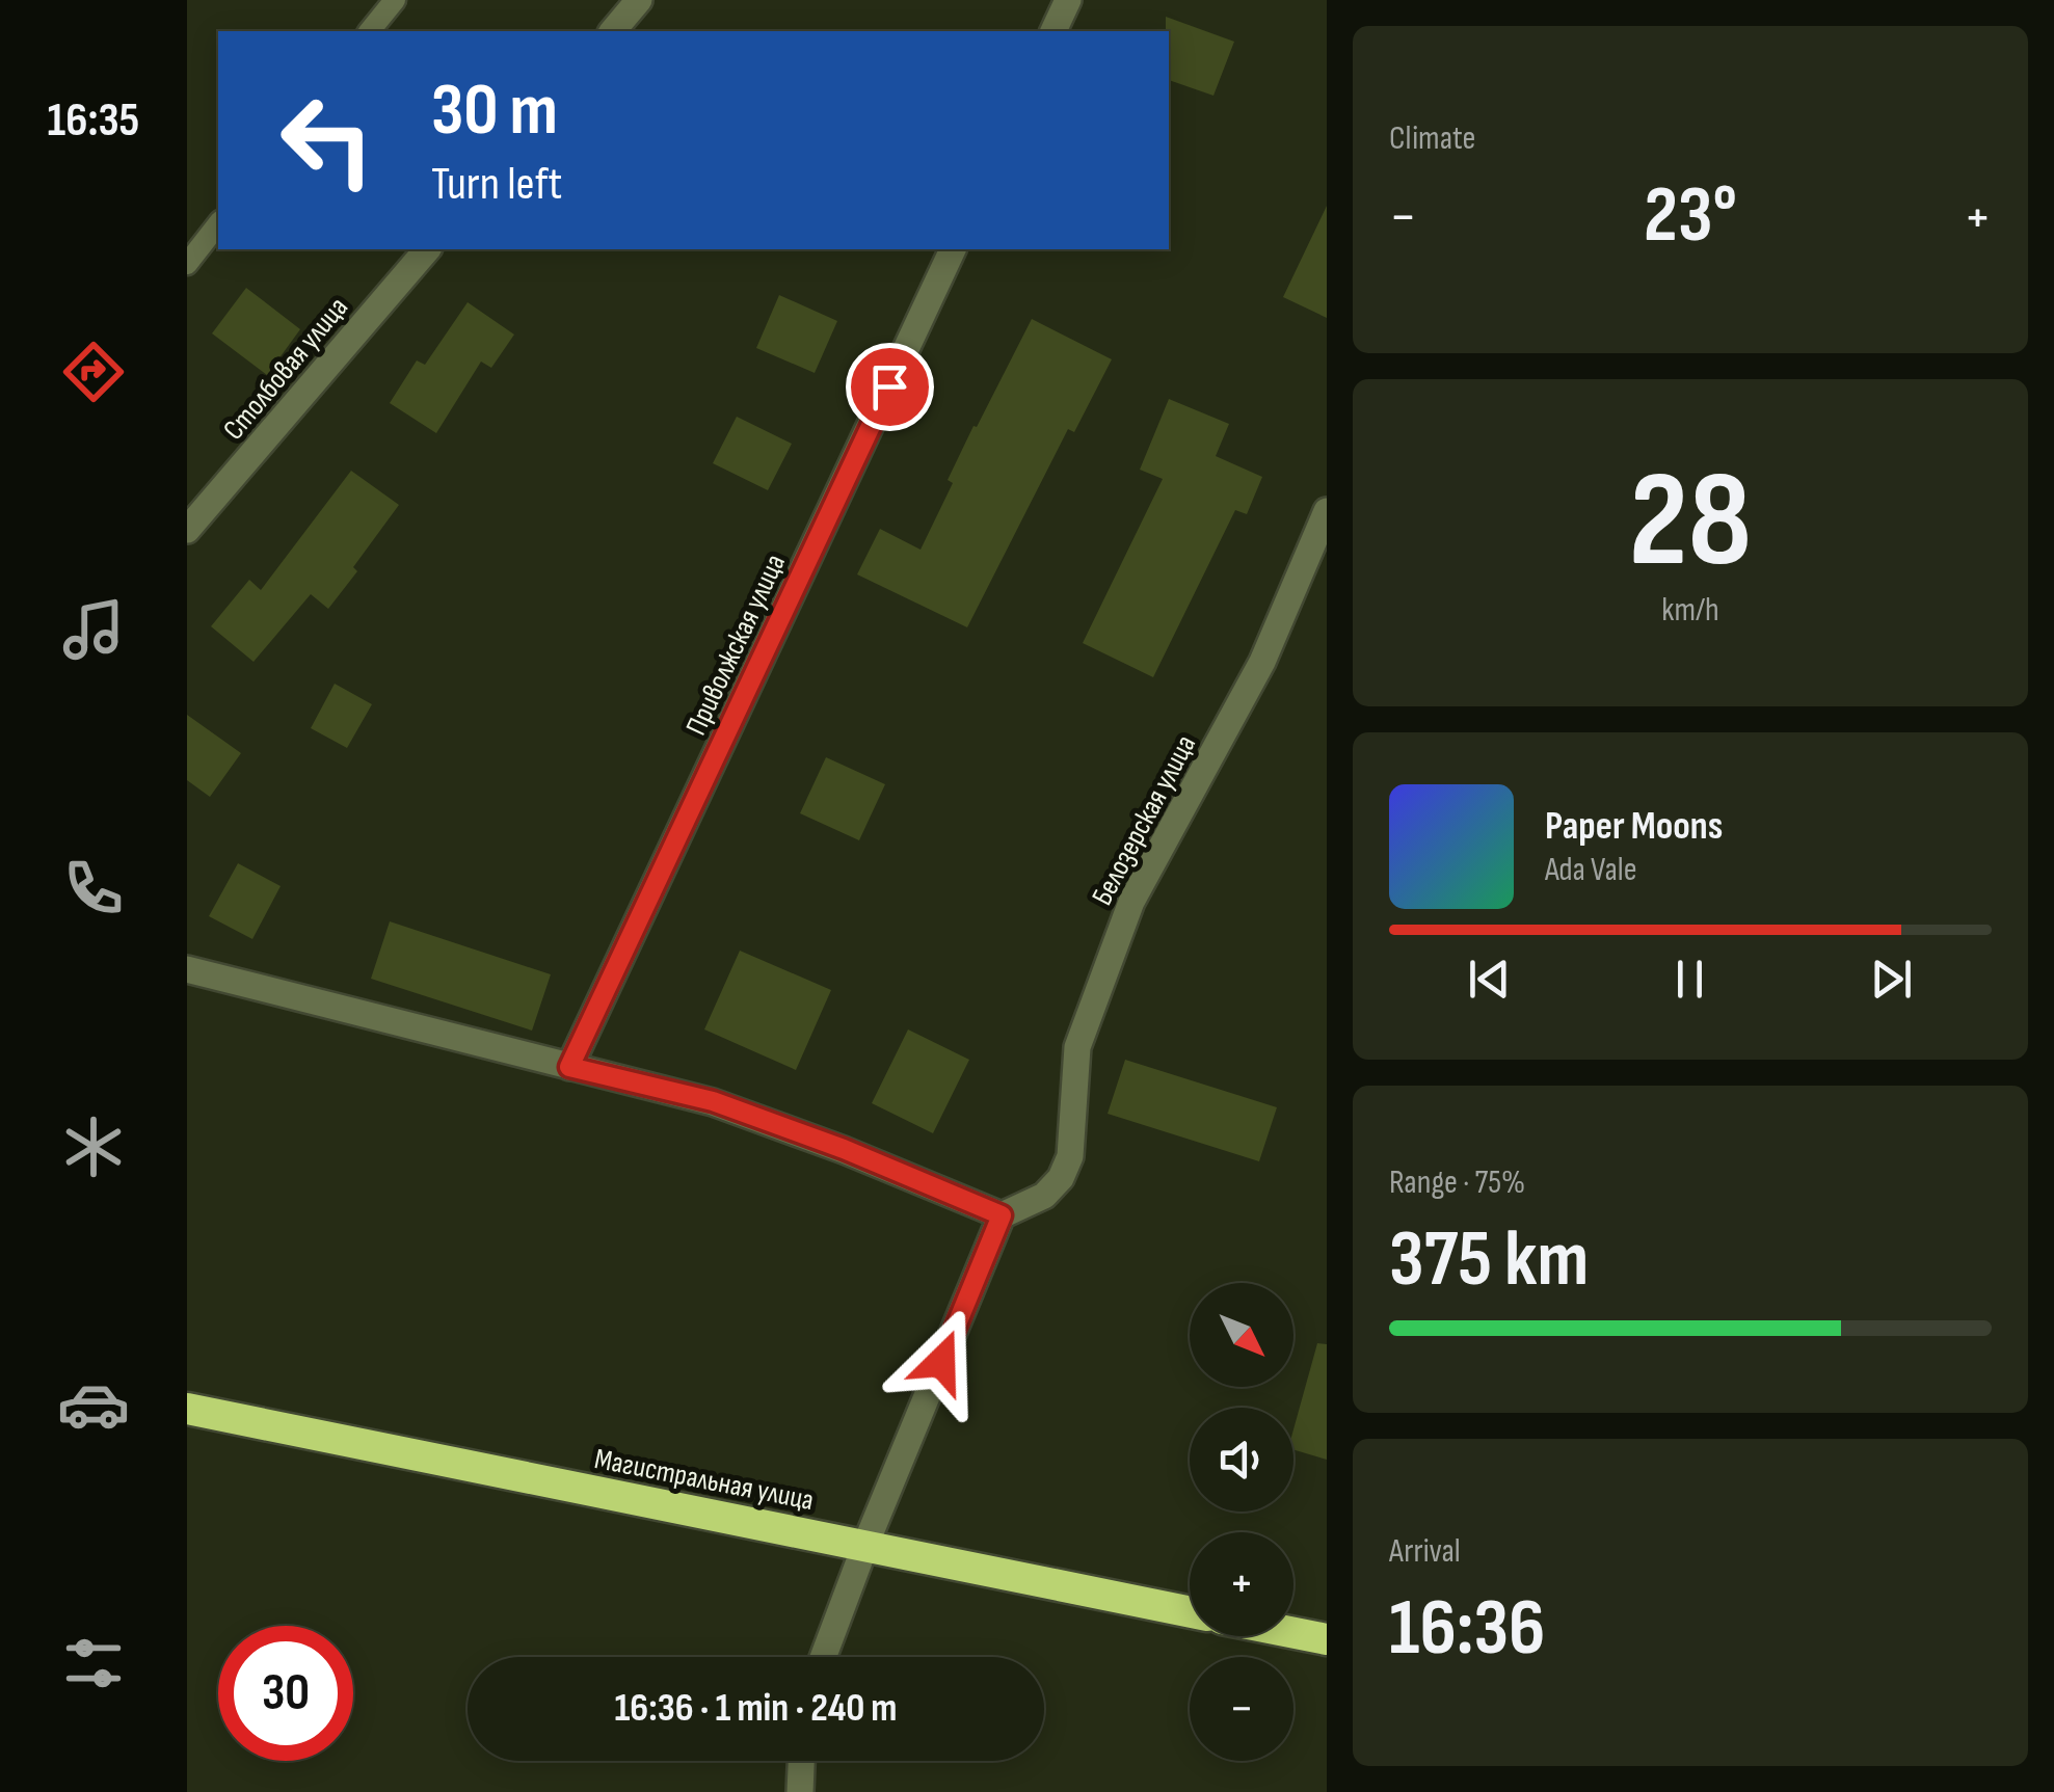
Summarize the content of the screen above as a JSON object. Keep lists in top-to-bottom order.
{
  "streets": {
    "highway": ["Магистральная улица"],
    "street": ["Столбовая улица", "Приволжская улица", "Белозерская улица"]
  },
  "north": "bottom right",
  "page": {
    "tabs": "16:35",
    "tile": [
      "Climate",
      ["28", "km/h"],
      ["Range · 75%", "375 km"],
      ["Arrival", "16:36"]
    ],
    "turn": ["30 m", "Turn left"],
    "heat": ["−", "23°", "+"],
    "song": ["Paper Moons", "Ada Vale"],
    "map_buttons": ["+", "−"],
    "limit": "30",
    "trip": "16:36 · 1 min · 240 m"
  }
}
